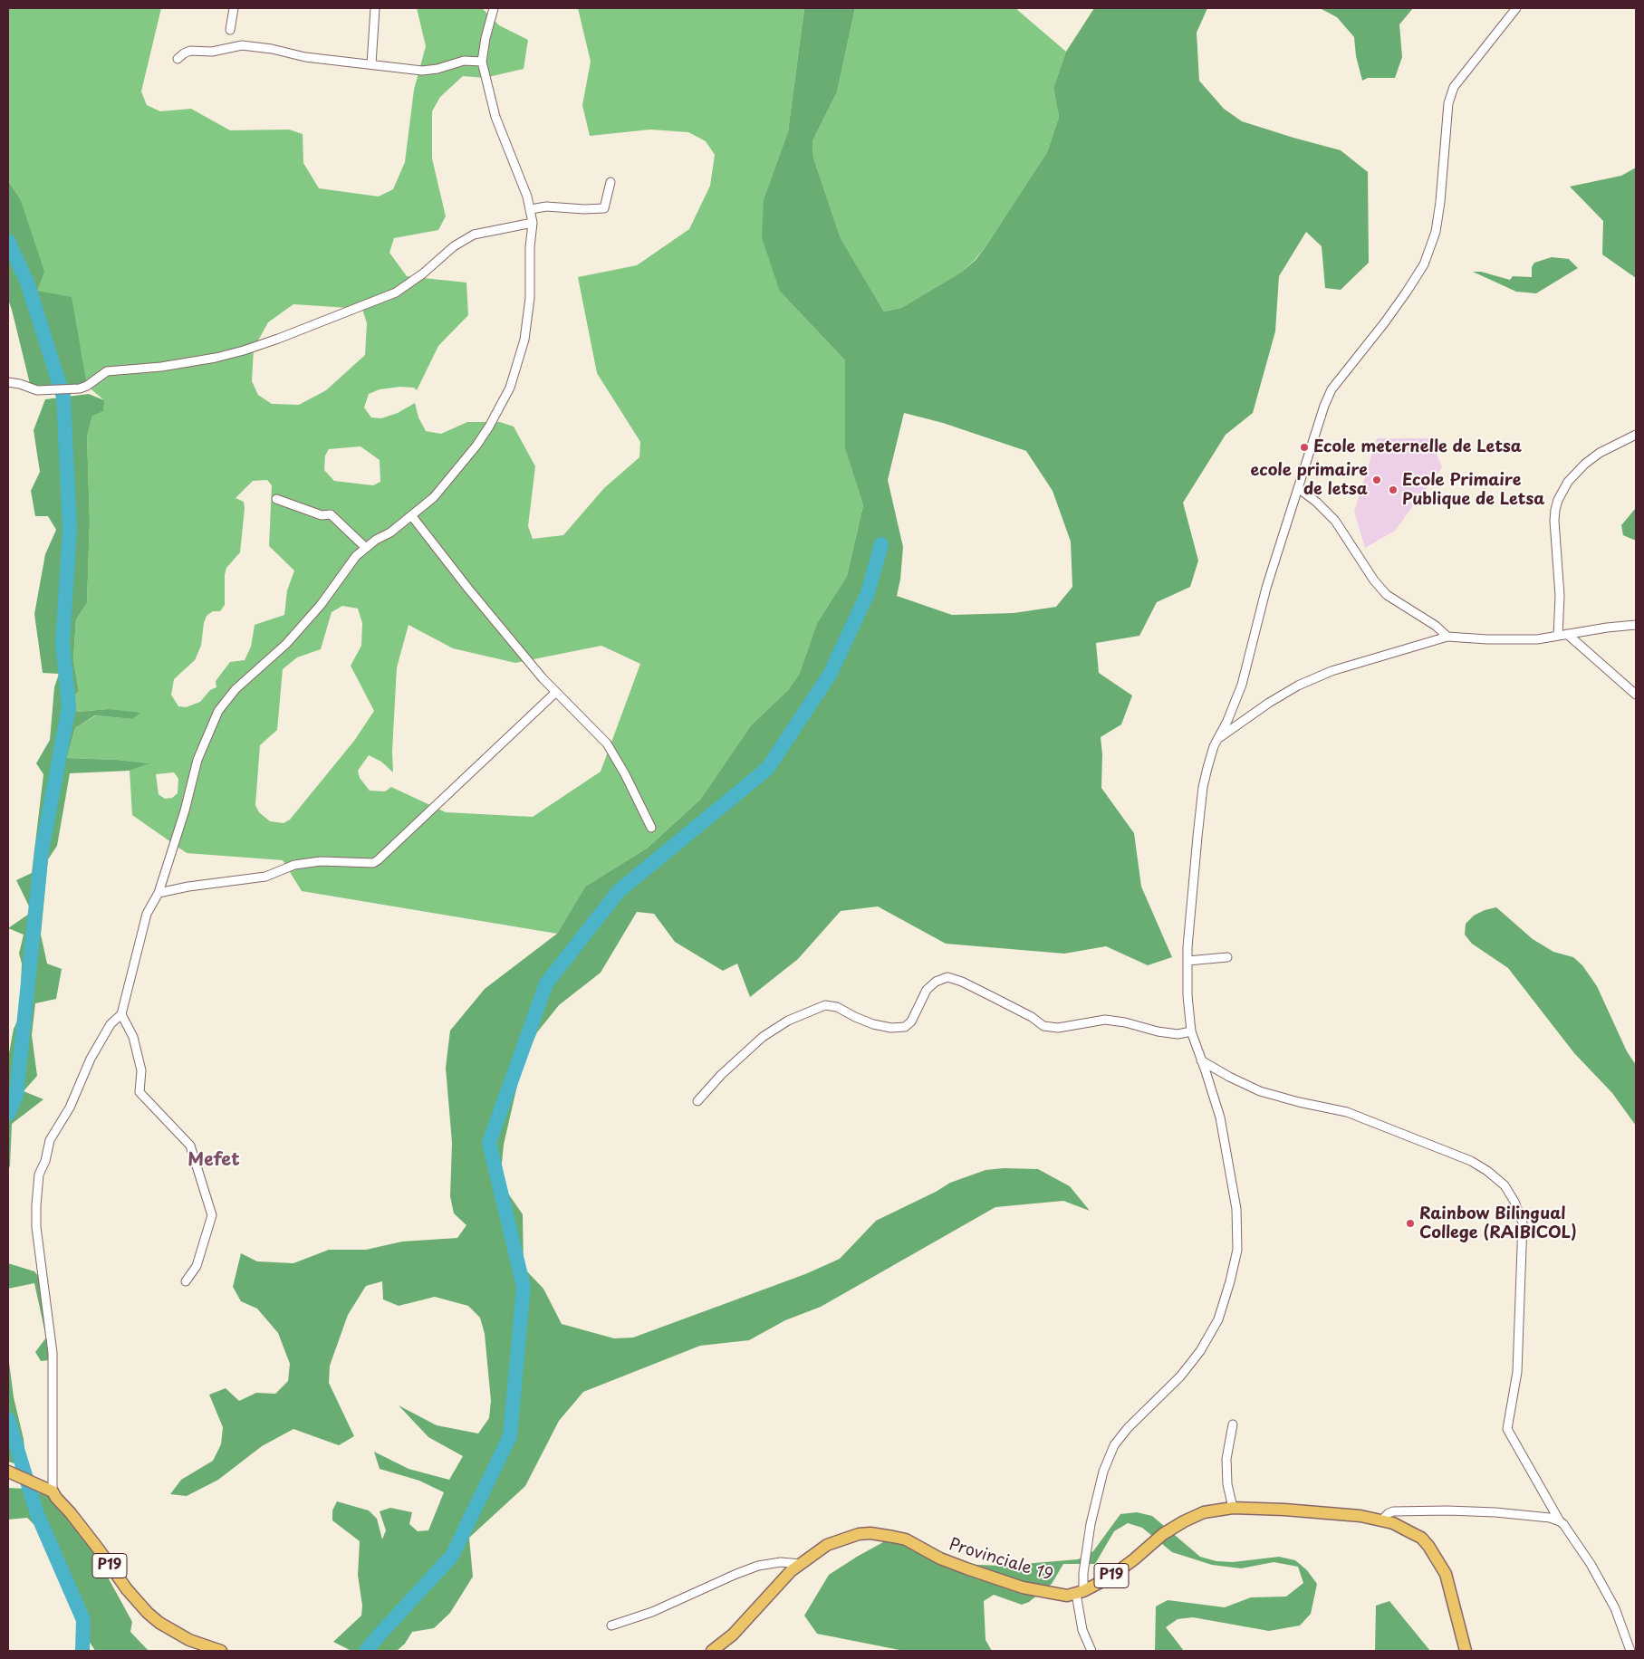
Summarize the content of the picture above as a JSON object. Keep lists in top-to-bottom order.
{
  "streets": {
    "main road": ["Provinciale 19", "P19"]
  },
  "districts": ["Mefet"],
  "places": [
    "Ecole meternelle de Letsa",
    "ecole primaire de letsa",
    "Ecole Primaire Publique de Letsa",
    "Rainbow Bilingual College (RAIBICOL)"
  ]
}
